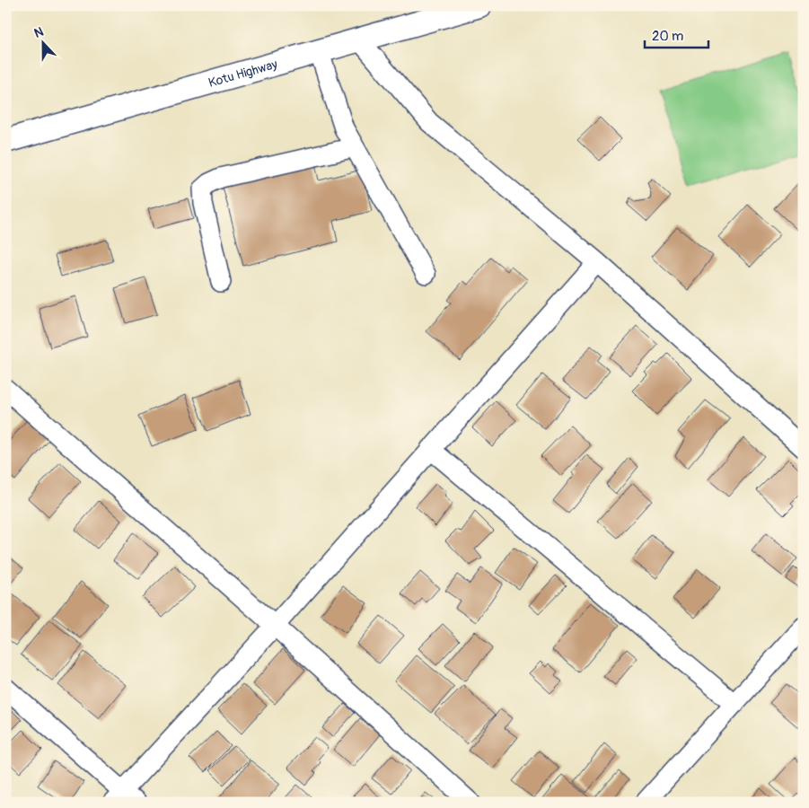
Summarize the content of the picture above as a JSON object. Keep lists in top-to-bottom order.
{
  "streets": {
    "street": ["Kotu Highway"]
  },
  "scale_bar": "20 m",
  "north": "top"
}
